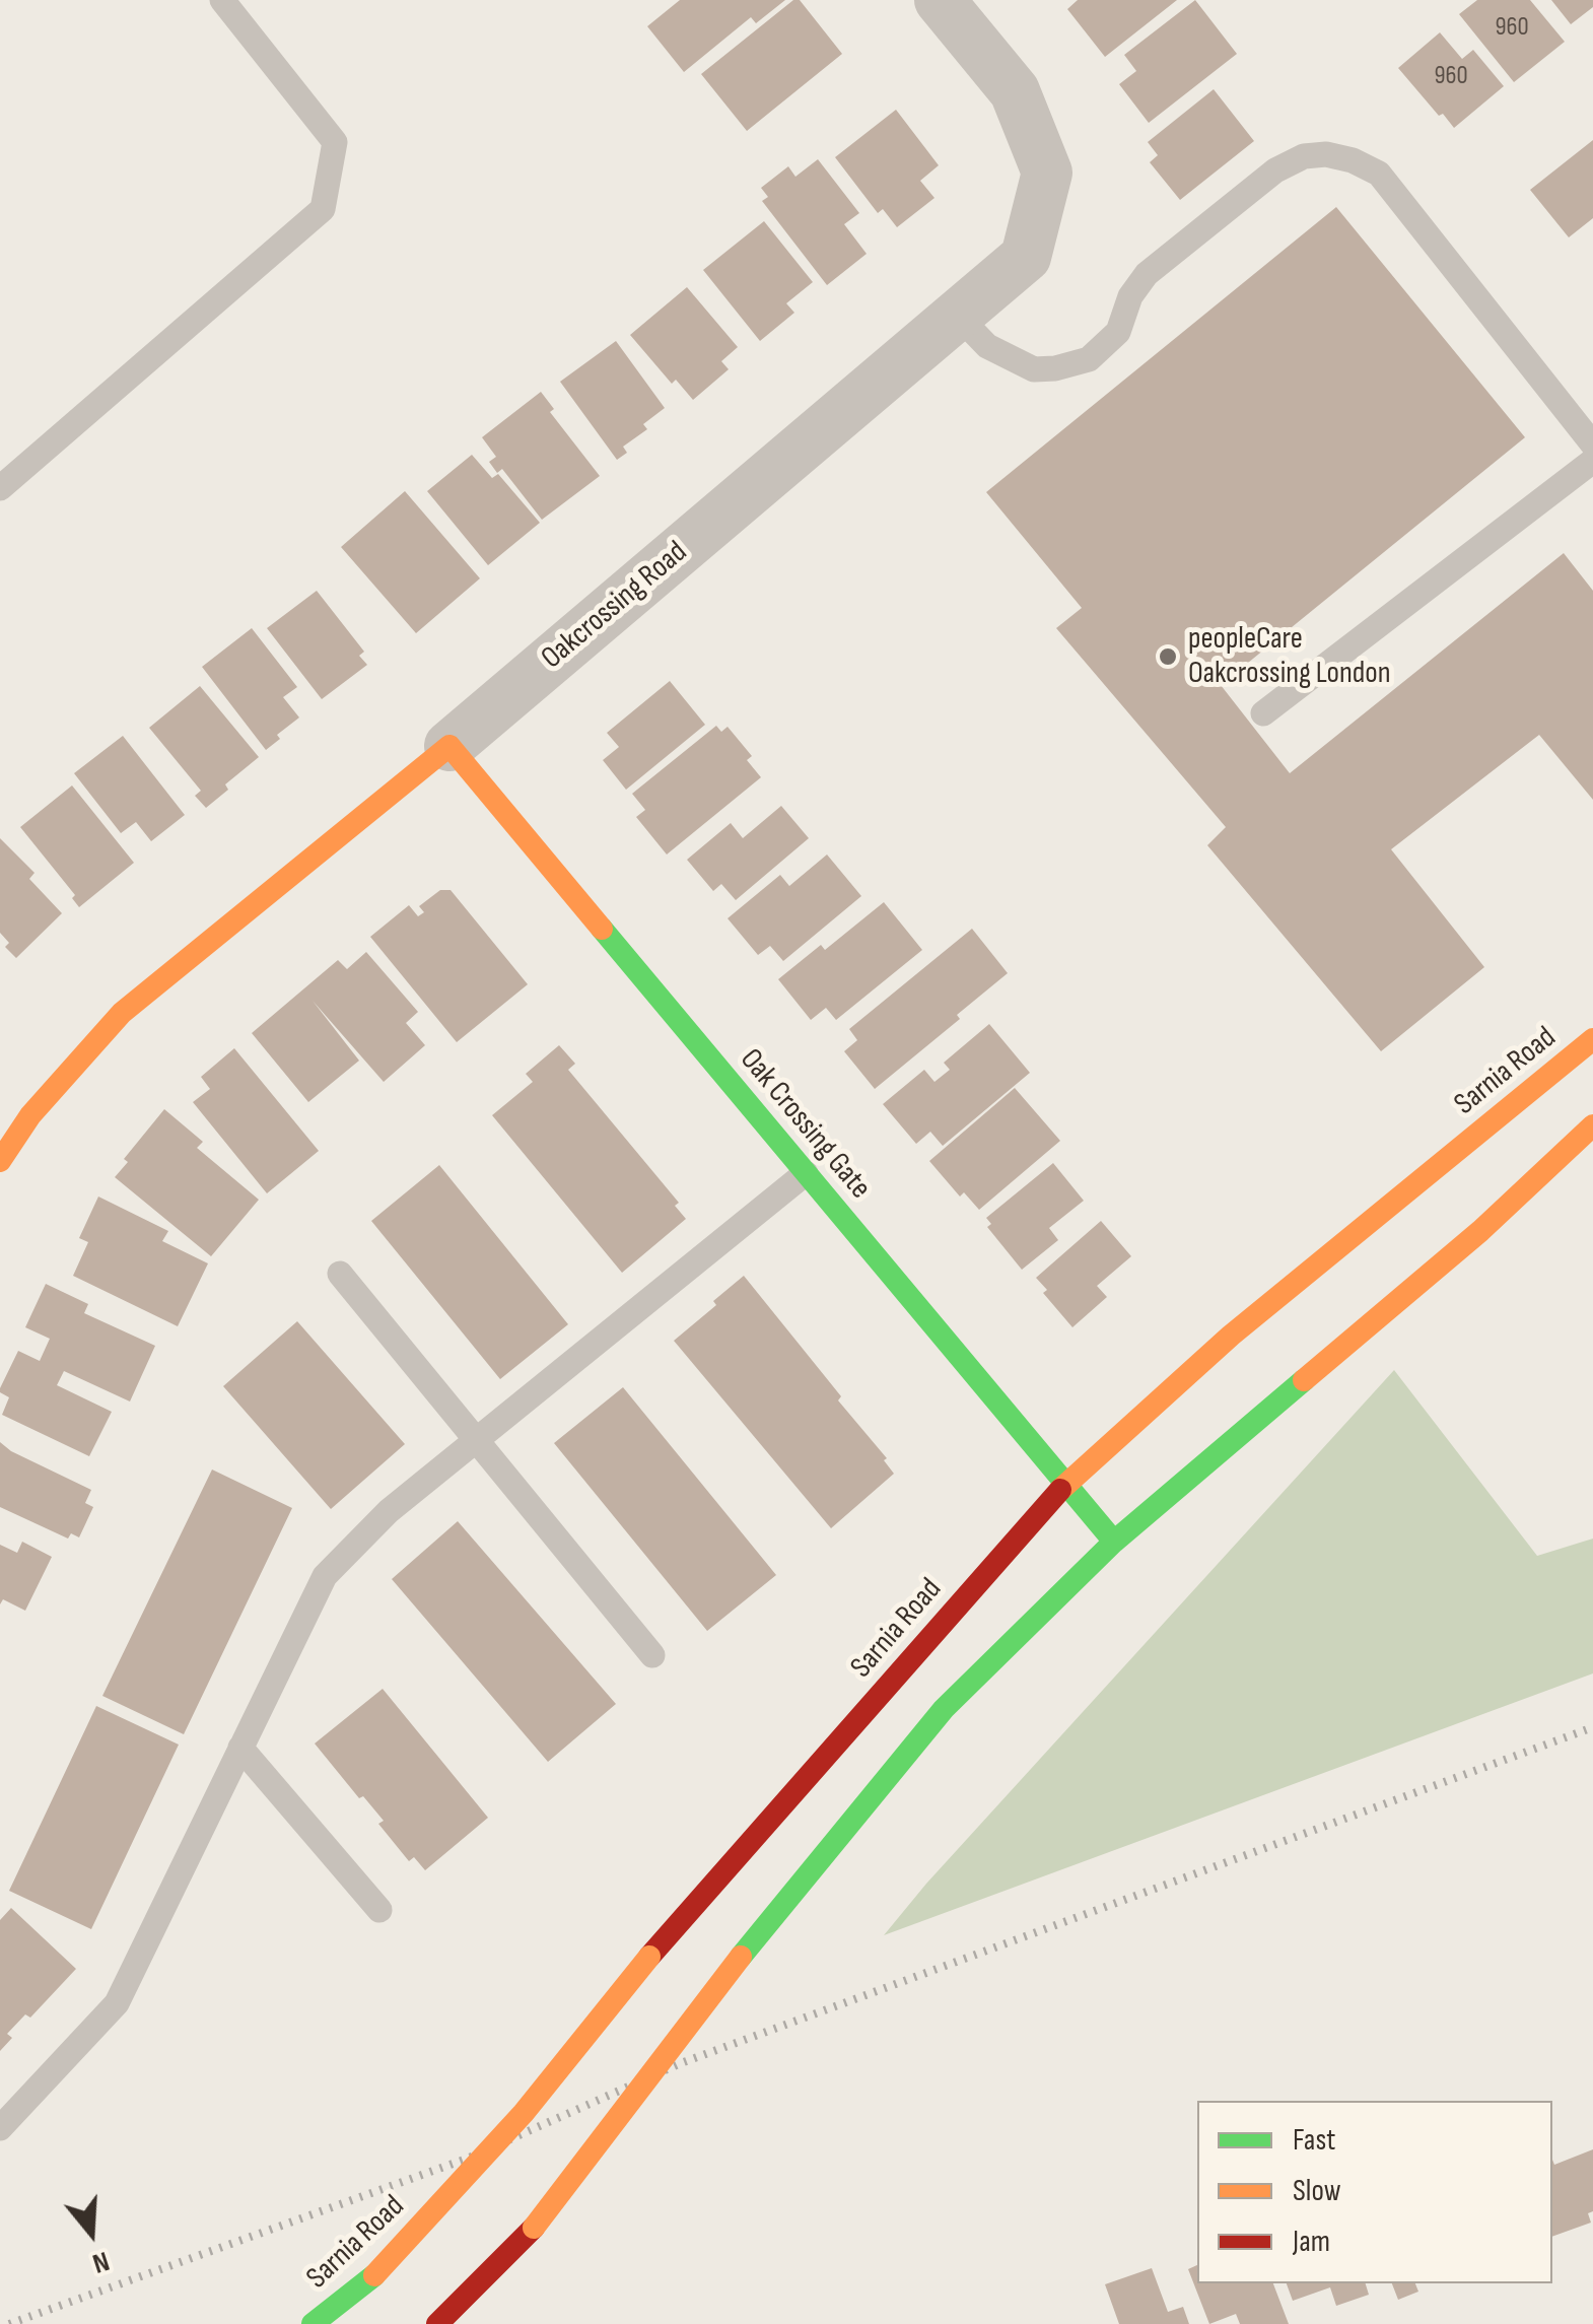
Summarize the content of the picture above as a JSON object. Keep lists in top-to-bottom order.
{
  "streets": {
    "main road": ["Oakcrossing Road", "Sarnia Road", "Oak Crossing Gate"]
  },
  "crossings": [
    ["Oakcrossing Road", "Oak Crossing Gate"],
    ["Sarnia Road", "Oak Crossing Gate"]
  ],
  "places": ["peopleCare Oakcrossing London"],
  "house_numbers": ["960", "960"],
  "legend": ["Fast", "Slow", "Jam"],
  "north": "bottom"
}
